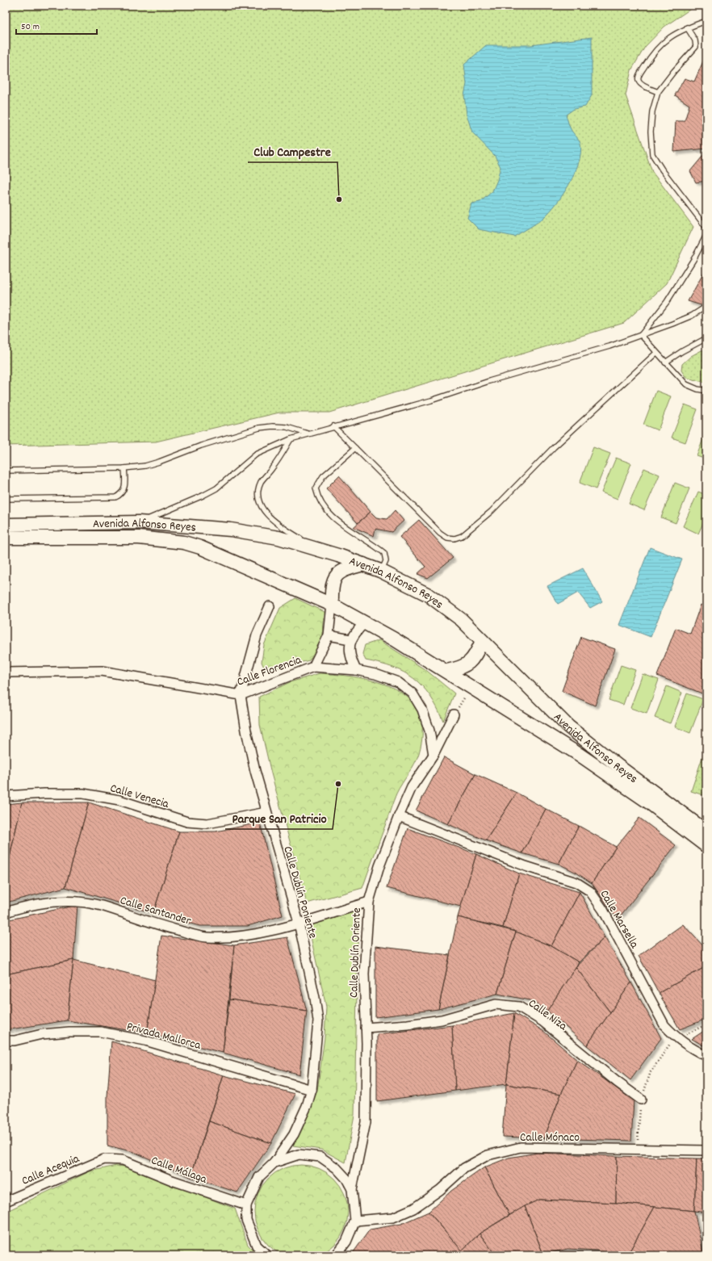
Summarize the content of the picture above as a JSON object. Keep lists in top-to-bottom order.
{
  "streets": {
    "main road": ["Avenida Alfonso Reyes"],
    "street": [
      "Calle Florencia",
      "Calle Venecia",
      "Calle Dublín Poniente",
      "Calle Santander",
      "Calle Marsella",
      "Calle Dublín Oriente",
      "Calle Niza",
      "Privada Mallorca",
      "Calle Mónaco",
      "Calle Acequia",
      "Calle Málaga"
    ]
  },
  "crossings": [
    ["Calle Florencia", "Calle Dublín Poniente"],
    ["Calle Florencia", "Calle Dublín Oriente"],
    ["Calle Venecia", "Calle Dublín Poniente"],
    ["Calle Dublín Poniente", "Calle Santander"],
    ["Calle Dublín Poniente", "Calle Dublín Oriente"],
    ["Calle Dublín Poniente", "Privada Mallorca"],
    ["Calle Santander", "Calle Dublín Oriente"],
    ["Calle Marsella", "Calle Dublín Oriente"],
    ["Calle Dublín Oriente", "Calle Niza"],
    ["Calle Dublín Oriente", "Calle Mónaco"],
    ["Calle Dublín Oriente", "Calle Málaga"],
    ["Calle Acequia", "Calle Málaga"]
  ],
  "places": ["Club Campestre", "Parque San Patricio"],
  "scale_bar": "50 m"
}
